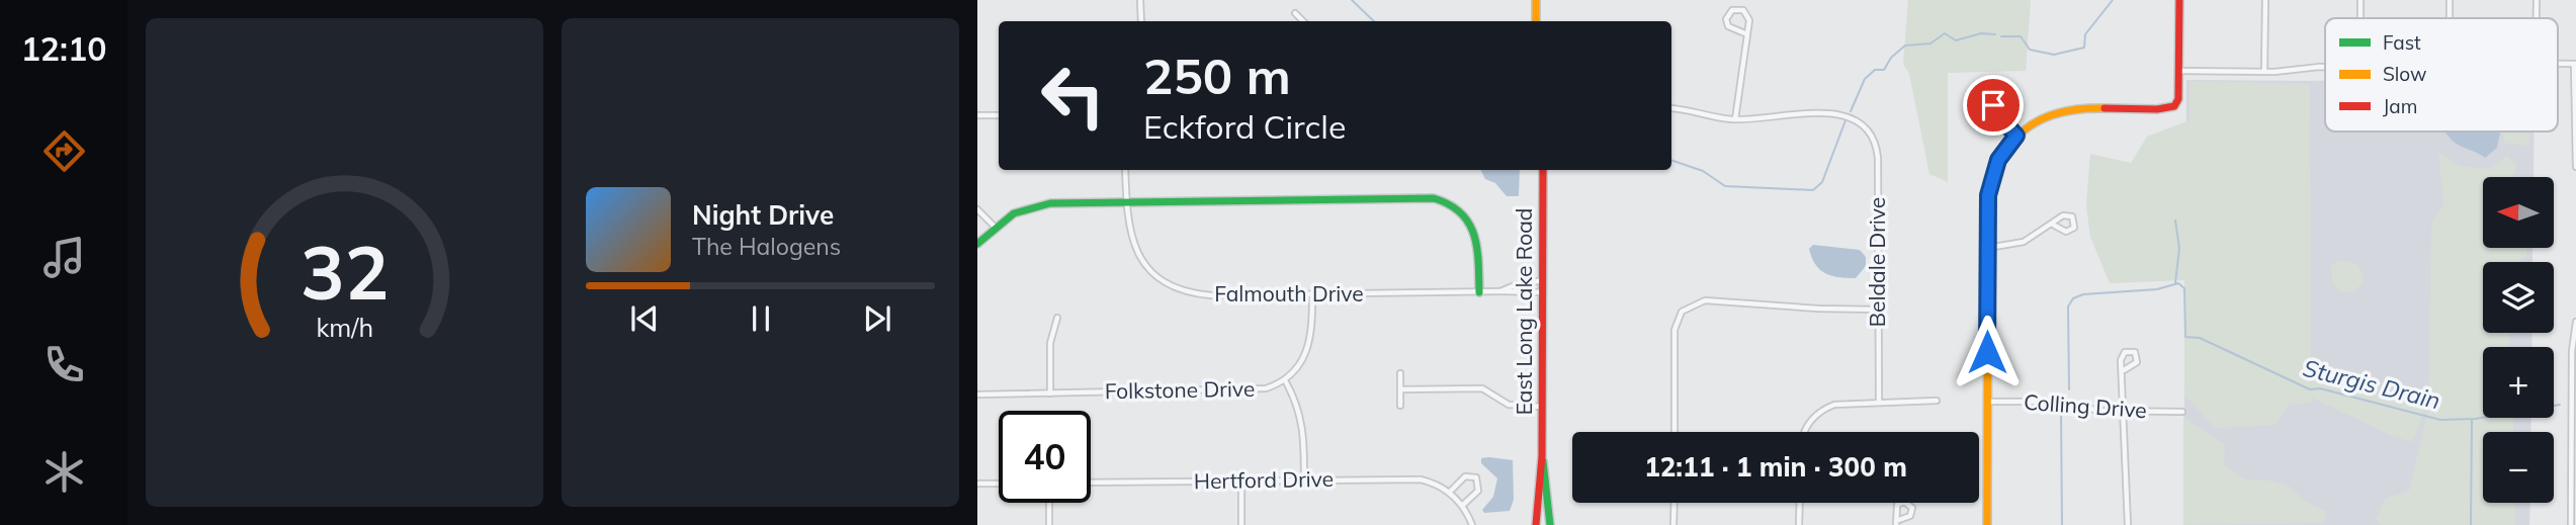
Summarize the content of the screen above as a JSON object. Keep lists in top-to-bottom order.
{
  "streets": {
    "street": [
      "Beldale Drive",
      "Falmouth Drive",
      "East Long Lake Road",
      "Folkstone Drive",
      "Colling Drive",
      "Hertford Drive"
    ]
  },
  "crossings": [
    ["Falmouth Drive", "East Long Lake Road"],
    ["Falmouth Drive", "Folkstone Drive"]
  ],
  "water": ["Sturgis Drain"],
  "legend": ["Fast", "Slow", "Jam"],
  "north": "left",
  "page": {
    "tabs": "12:10",
    "turn": ["250 m", "Eckford Circle"],
    "map_buttons": ["+", "−"],
    "song": ["Night Drive", "The Halogens"],
    "limit": "40",
    "trip": "12:11 · 1 min · 300 m",
    "gauge": ["32", "km/h"]
  }
}
